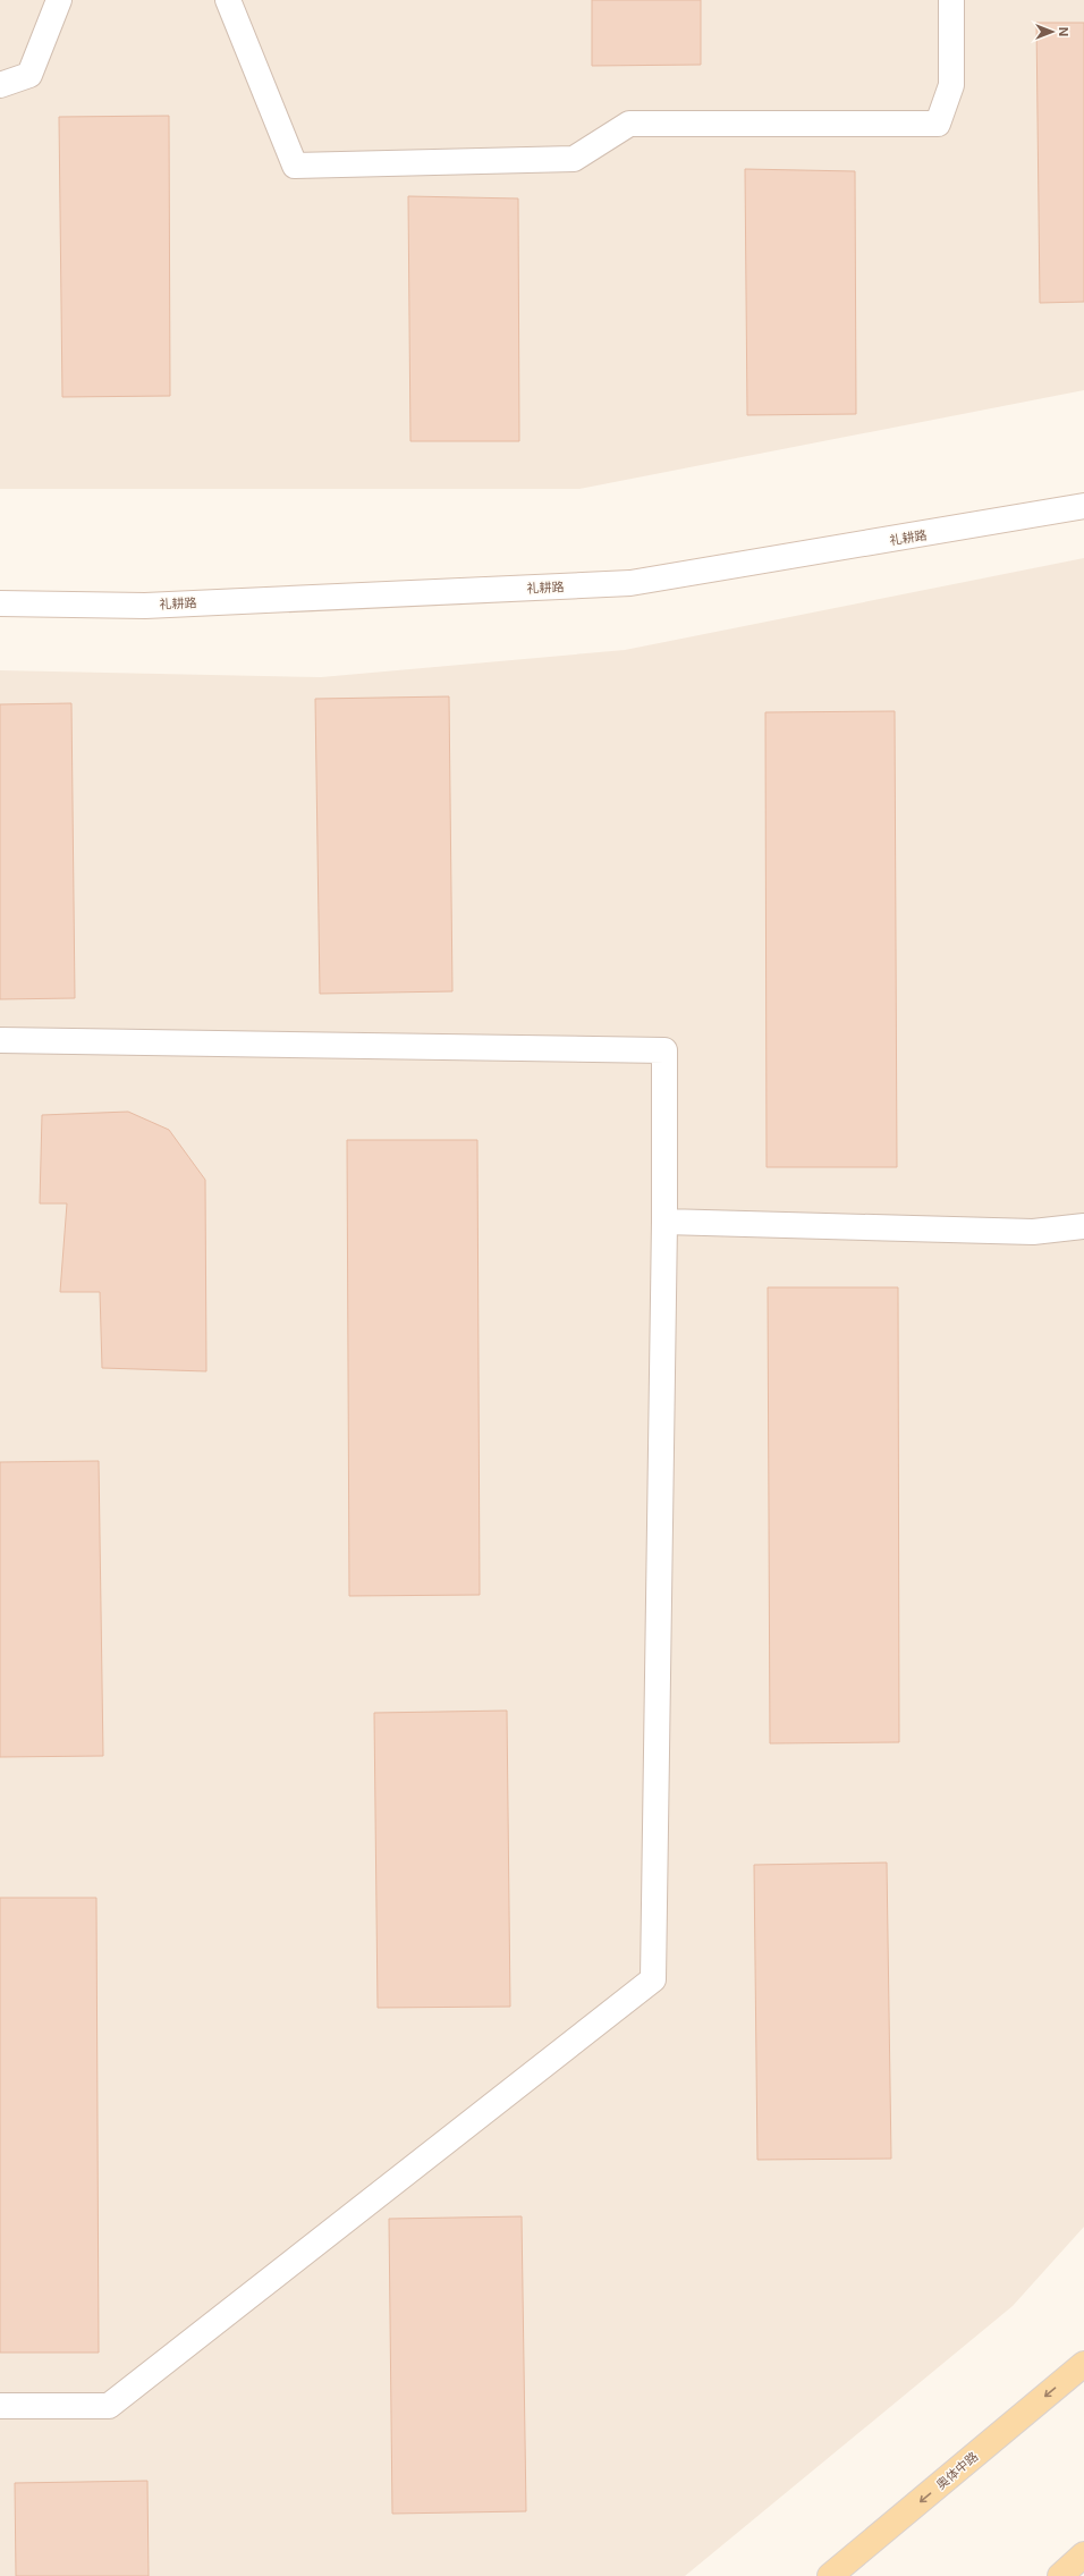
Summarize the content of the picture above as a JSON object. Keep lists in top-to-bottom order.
{
  "streets": {
    "main road": ["奥体中路"],
    "street": ["礼耕路"]
  },
  "one_way": ["奥体中路"],
  "north": "right"
}
